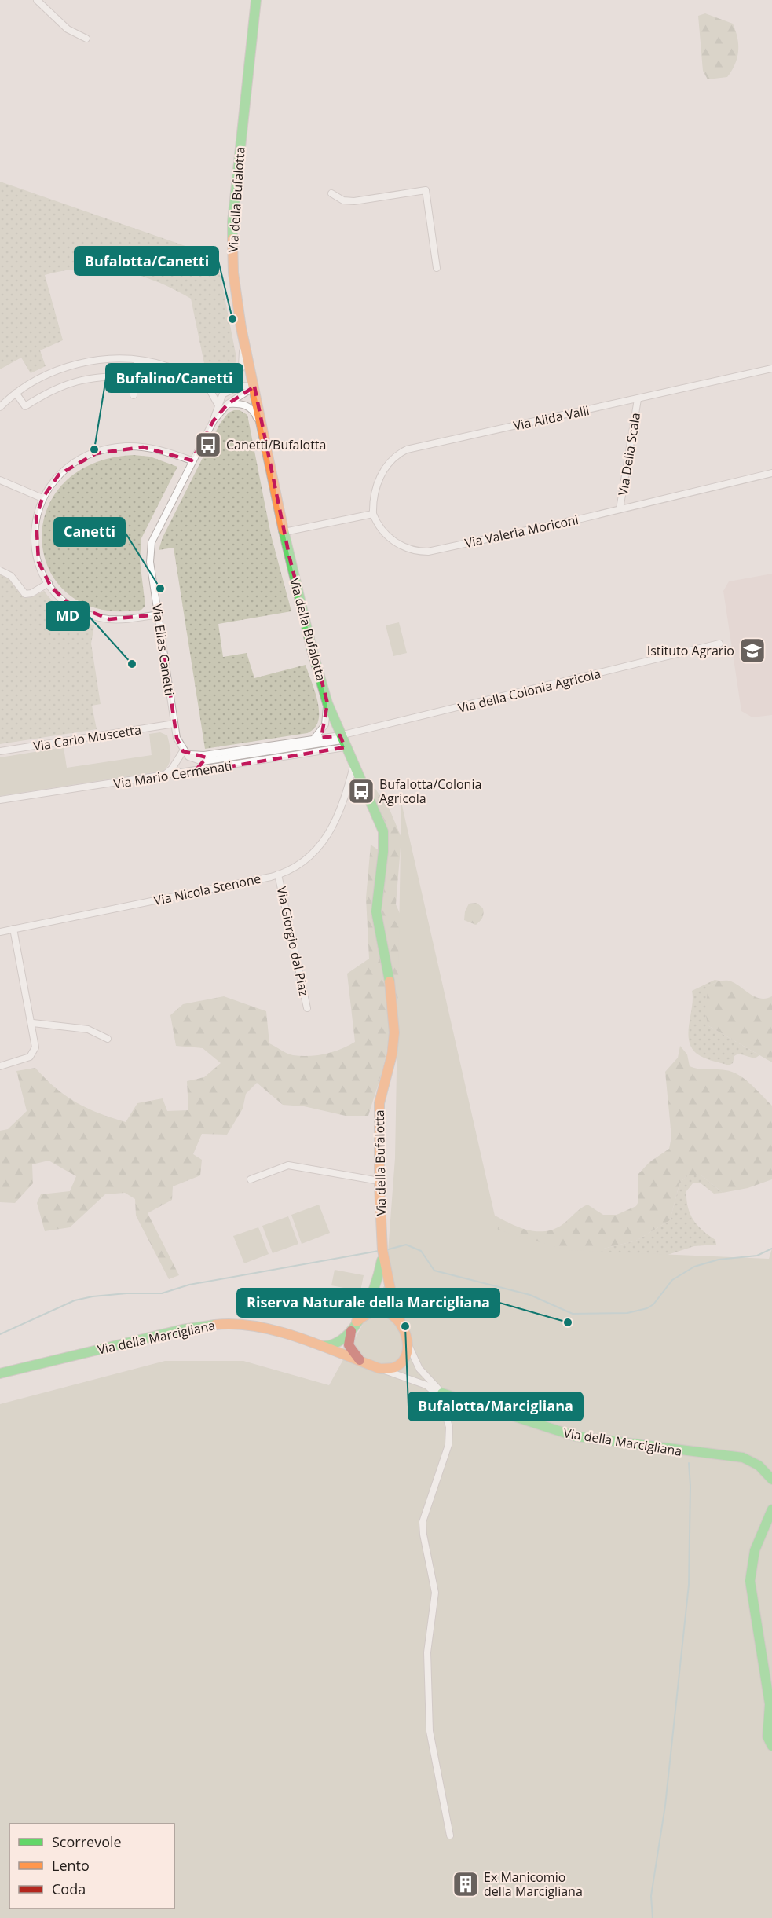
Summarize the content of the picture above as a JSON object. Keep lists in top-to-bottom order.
{
  "streets": {
    "street": [
      "Via della Bufalotta",
      "Via Alida Valli",
      "Via Delia Scala",
      "Via Valeria Moriconi",
      "Via Elias Canetti",
      "Via della Colonia Agricola",
      "Via Carlo Muscetta",
      "Via Mario Cermenati",
      "Via Nicola Stenone",
      "Via Giorgio dal Piaz",
      "Via della Marcigliana"
    ]
  },
  "crossings": [
    ["Via della Bufalotta", "Via della Colonia Agricola"],
    ["Via della Bufalotta", "Via Mario Cermenati"],
    ["Via della Bufalotta", "Via Nicola Stenone"],
    ["Via della Bufalotta", "Via della Marcigliana"],
    ["Via Alida Valli", "Via Delia Scala"],
    ["Via Alida Valli", "Via Valeria Moriconi"],
    ["Via Delia Scala", "Via Valeria Moriconi"],
    ["Via Elias Canetti", "Via Carlo Muscetta"],
    ["Via della Colonia Agricola", "Via Mario Cermenati"],
    ["Via Nicola Stenone", "Via Giorgio dal Piaz"]
  ],
  "places": {
    "other": [
      "Bufalotta/Canetti",
      "Bufalino/Canetti",
      "Canetti",
      "MD",
      "Riserva Naturale della Marcigliana",
      "Bufalotta/Marcigliana"
    ],
    "bus stop": ["Canetti/Bufalotta", "Bufalotta/Colonia Agricola"],
    "school or university": ["Istituto Agrario"],
    "building": ["Ex Manicomio della Marcigliana"]
  },
  "legend": ["Scorrevole", "Lento", "Coda"]
}
